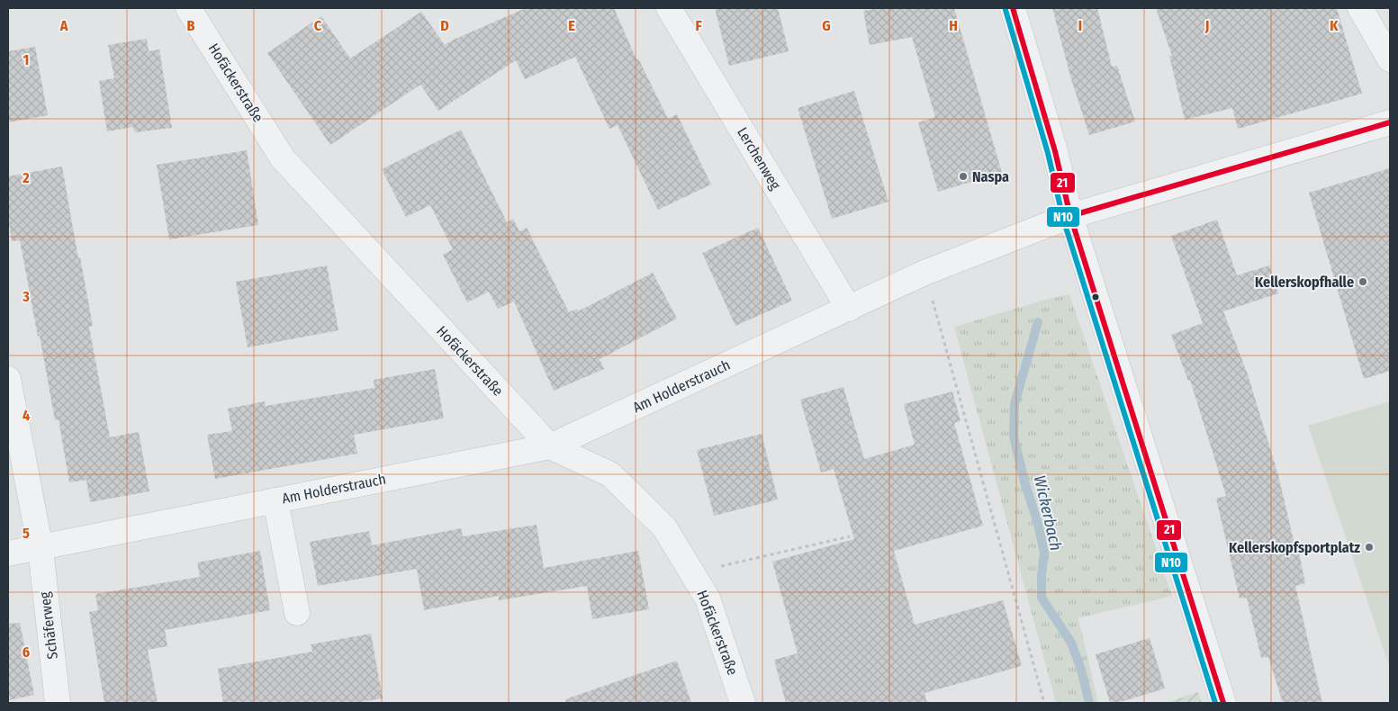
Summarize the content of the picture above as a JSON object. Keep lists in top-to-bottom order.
{
  "streets": {
    "street": [
      "Hofäckerstraße",
      "Lerchenweg",
      "Am Holderstrauch",
      "Schäferweg"
    ]
  },
  "crossings": [
    ["Hofäckerstraße", "Am Holderstrauch"],
    ["Lerchenweg", "Am Holderstrauch"],
    ["Am Holderstrauch", "Schäferweg"]
  ],
  "water": ["Wickerbach"],
  "places": ["Naspa", "Kellerskopfhalle", "Kellerskopfsportplatz"],
  "lines": ["transit line 21", "transit line N10"],
  "grid": {
    "columns": [
      "A",
      "B",
      "C",
      "D",
      "E",
      "F",
      "G",
      "H",
      "I",
      "J",
      "K"
    ],
    "rows": [
      "1",
      "2",
      "3",
      "4",
      "5",
      "6"
    ]
  }
}
